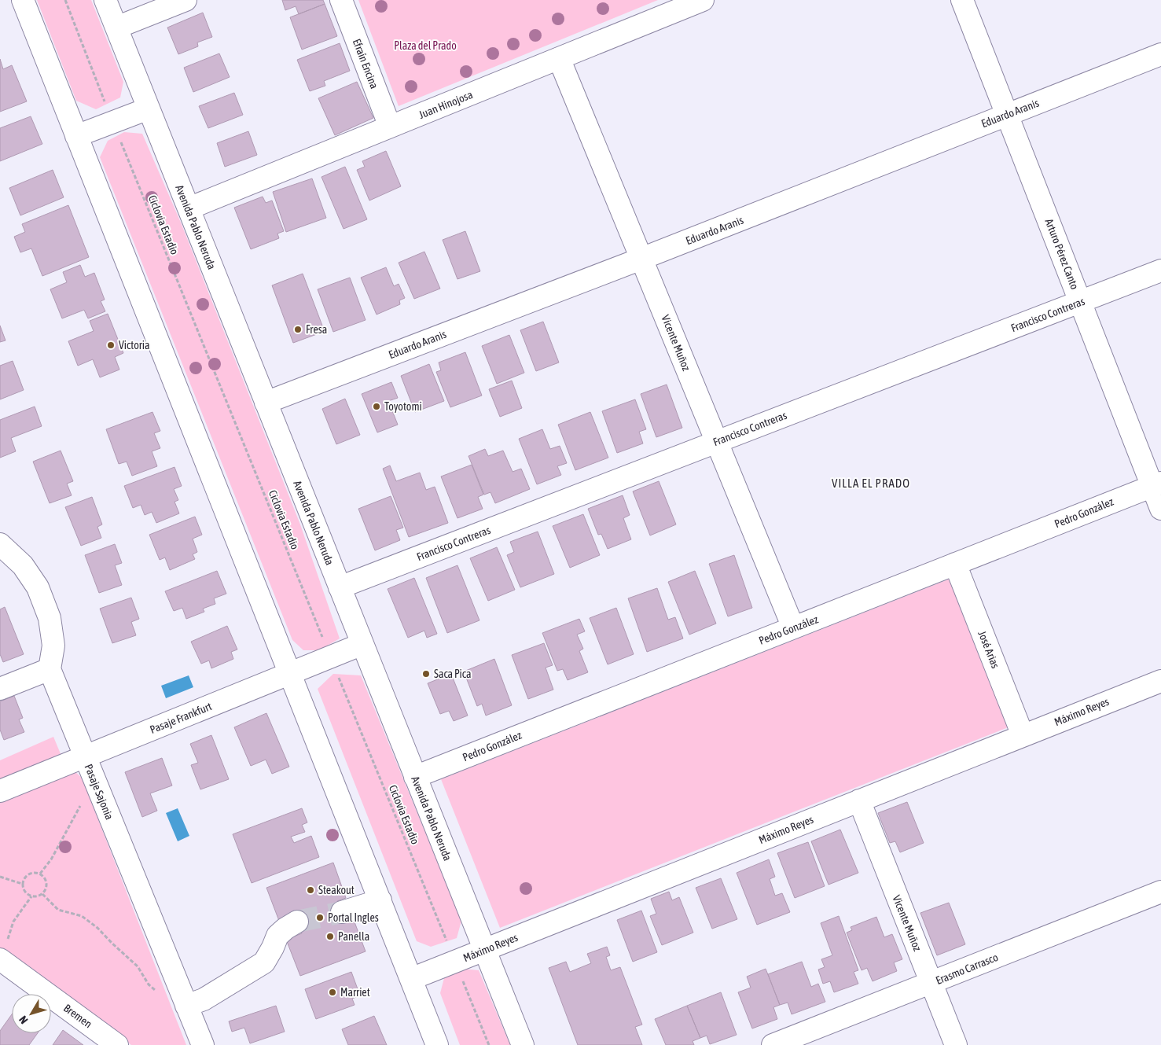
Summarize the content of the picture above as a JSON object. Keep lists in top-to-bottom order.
{
  "streets": {
    "street": [
      "Efraín Encina",
      "Juan Hinojosa",
      "Eduardo Aranis",
      "Avenida Pablo Neruda",
      "Arturo Pérez Canto",
      "Francisco Contreras",
      "Vicente Muñoz",
      "Pedro González",
      "José Arias",
      "Máximo Reyes",
      "Pasaje Frankfurt",
      "Pasaje Sajonia",
      "Erasmo Carrasco",
      "Bremen"
    ],
    "path": ["Ciclovia Estadio"]
  },
  "crossings": [
    ["Efraín Encina", "Juan Hinojosa"],
    ["Juan Hinojosa", "Avenida Pablo Neruda"],
    ["Juan Hinojosa", "Vicente Muñoz"],
    ["Eduardo Aranis", "Avenida Pablo Neruda"],
    ["Eduardo Aranis", "Arturo Pérez Canto"],
    ["Eduardo Aranis", "Vicente Muñoz"],
    ["Ciclovia Estadio", "Máximo Reyes"],
    ["Ciclovia Estadio", "Pasaje Frankfurt"],
    ["Avenida Pablo Neruda", "Francisco Contreras"],
    ["Avenida Pablo Neruda", "Pedro González"],
    ["Avenida Pablo Neruda", "Máximo Reyes"],
    ["Avenida Pablo Neruda", "Pasaje Frankfurt"],
    ["Arturo Pérez Canto", "Francisco Contreras"],
    ["Arturo Pérez Canto", "Pedro González"],
    ["Francisco Contreras", "Vicente Muñoz"],
    ["Vicente Muñoz", "Pedro González"],
    ["Vicente Muñoz", "Máximo Reyes"],
    ["Vicente Muñoz", "Erasmo Carrasco"],
    ["Pedro González", "José Arias"],
    ["José Arias", "Máximo Reyes"],
    ["Pasaje Frankfurt", "Pasaje Sajonia"]
  ],
  "districts": ["VILLA EL PRADO"],
  "parks": ["Plaza del Prado"],
  "places": [
    "Fresa",
    "Victoria",
    "Toyotomi",
    "Saca Pica",
    "Steakout",
    "Portal Ingles",
    "Panella",
    "Marriet"
  ],
  "north": "bottom left"
}
